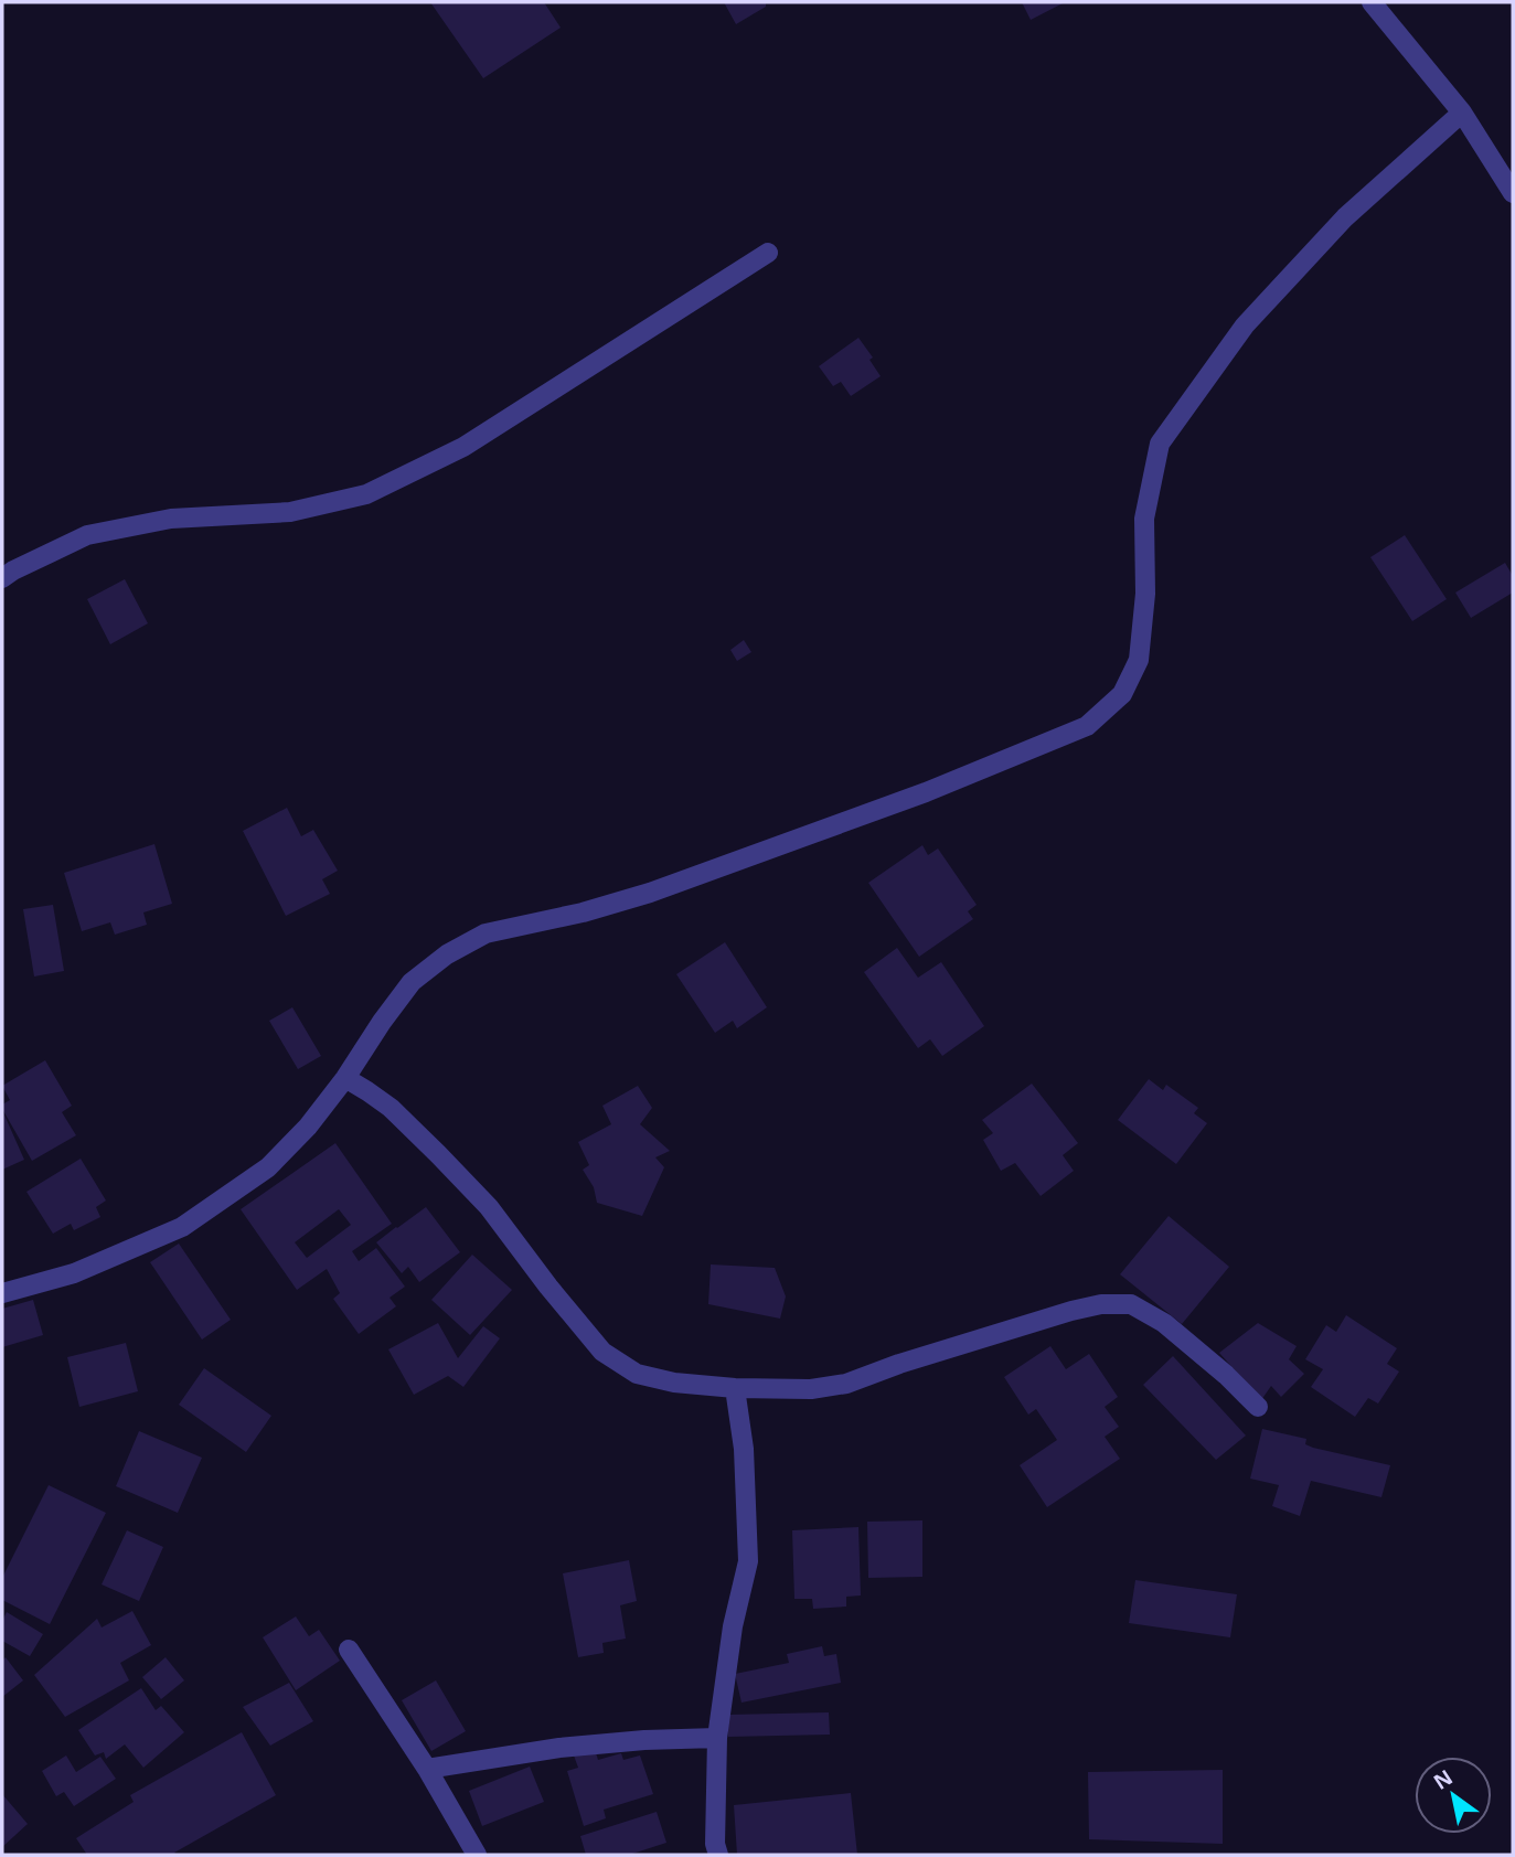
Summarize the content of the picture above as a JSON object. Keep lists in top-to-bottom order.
{
  "north": "top left"
}
